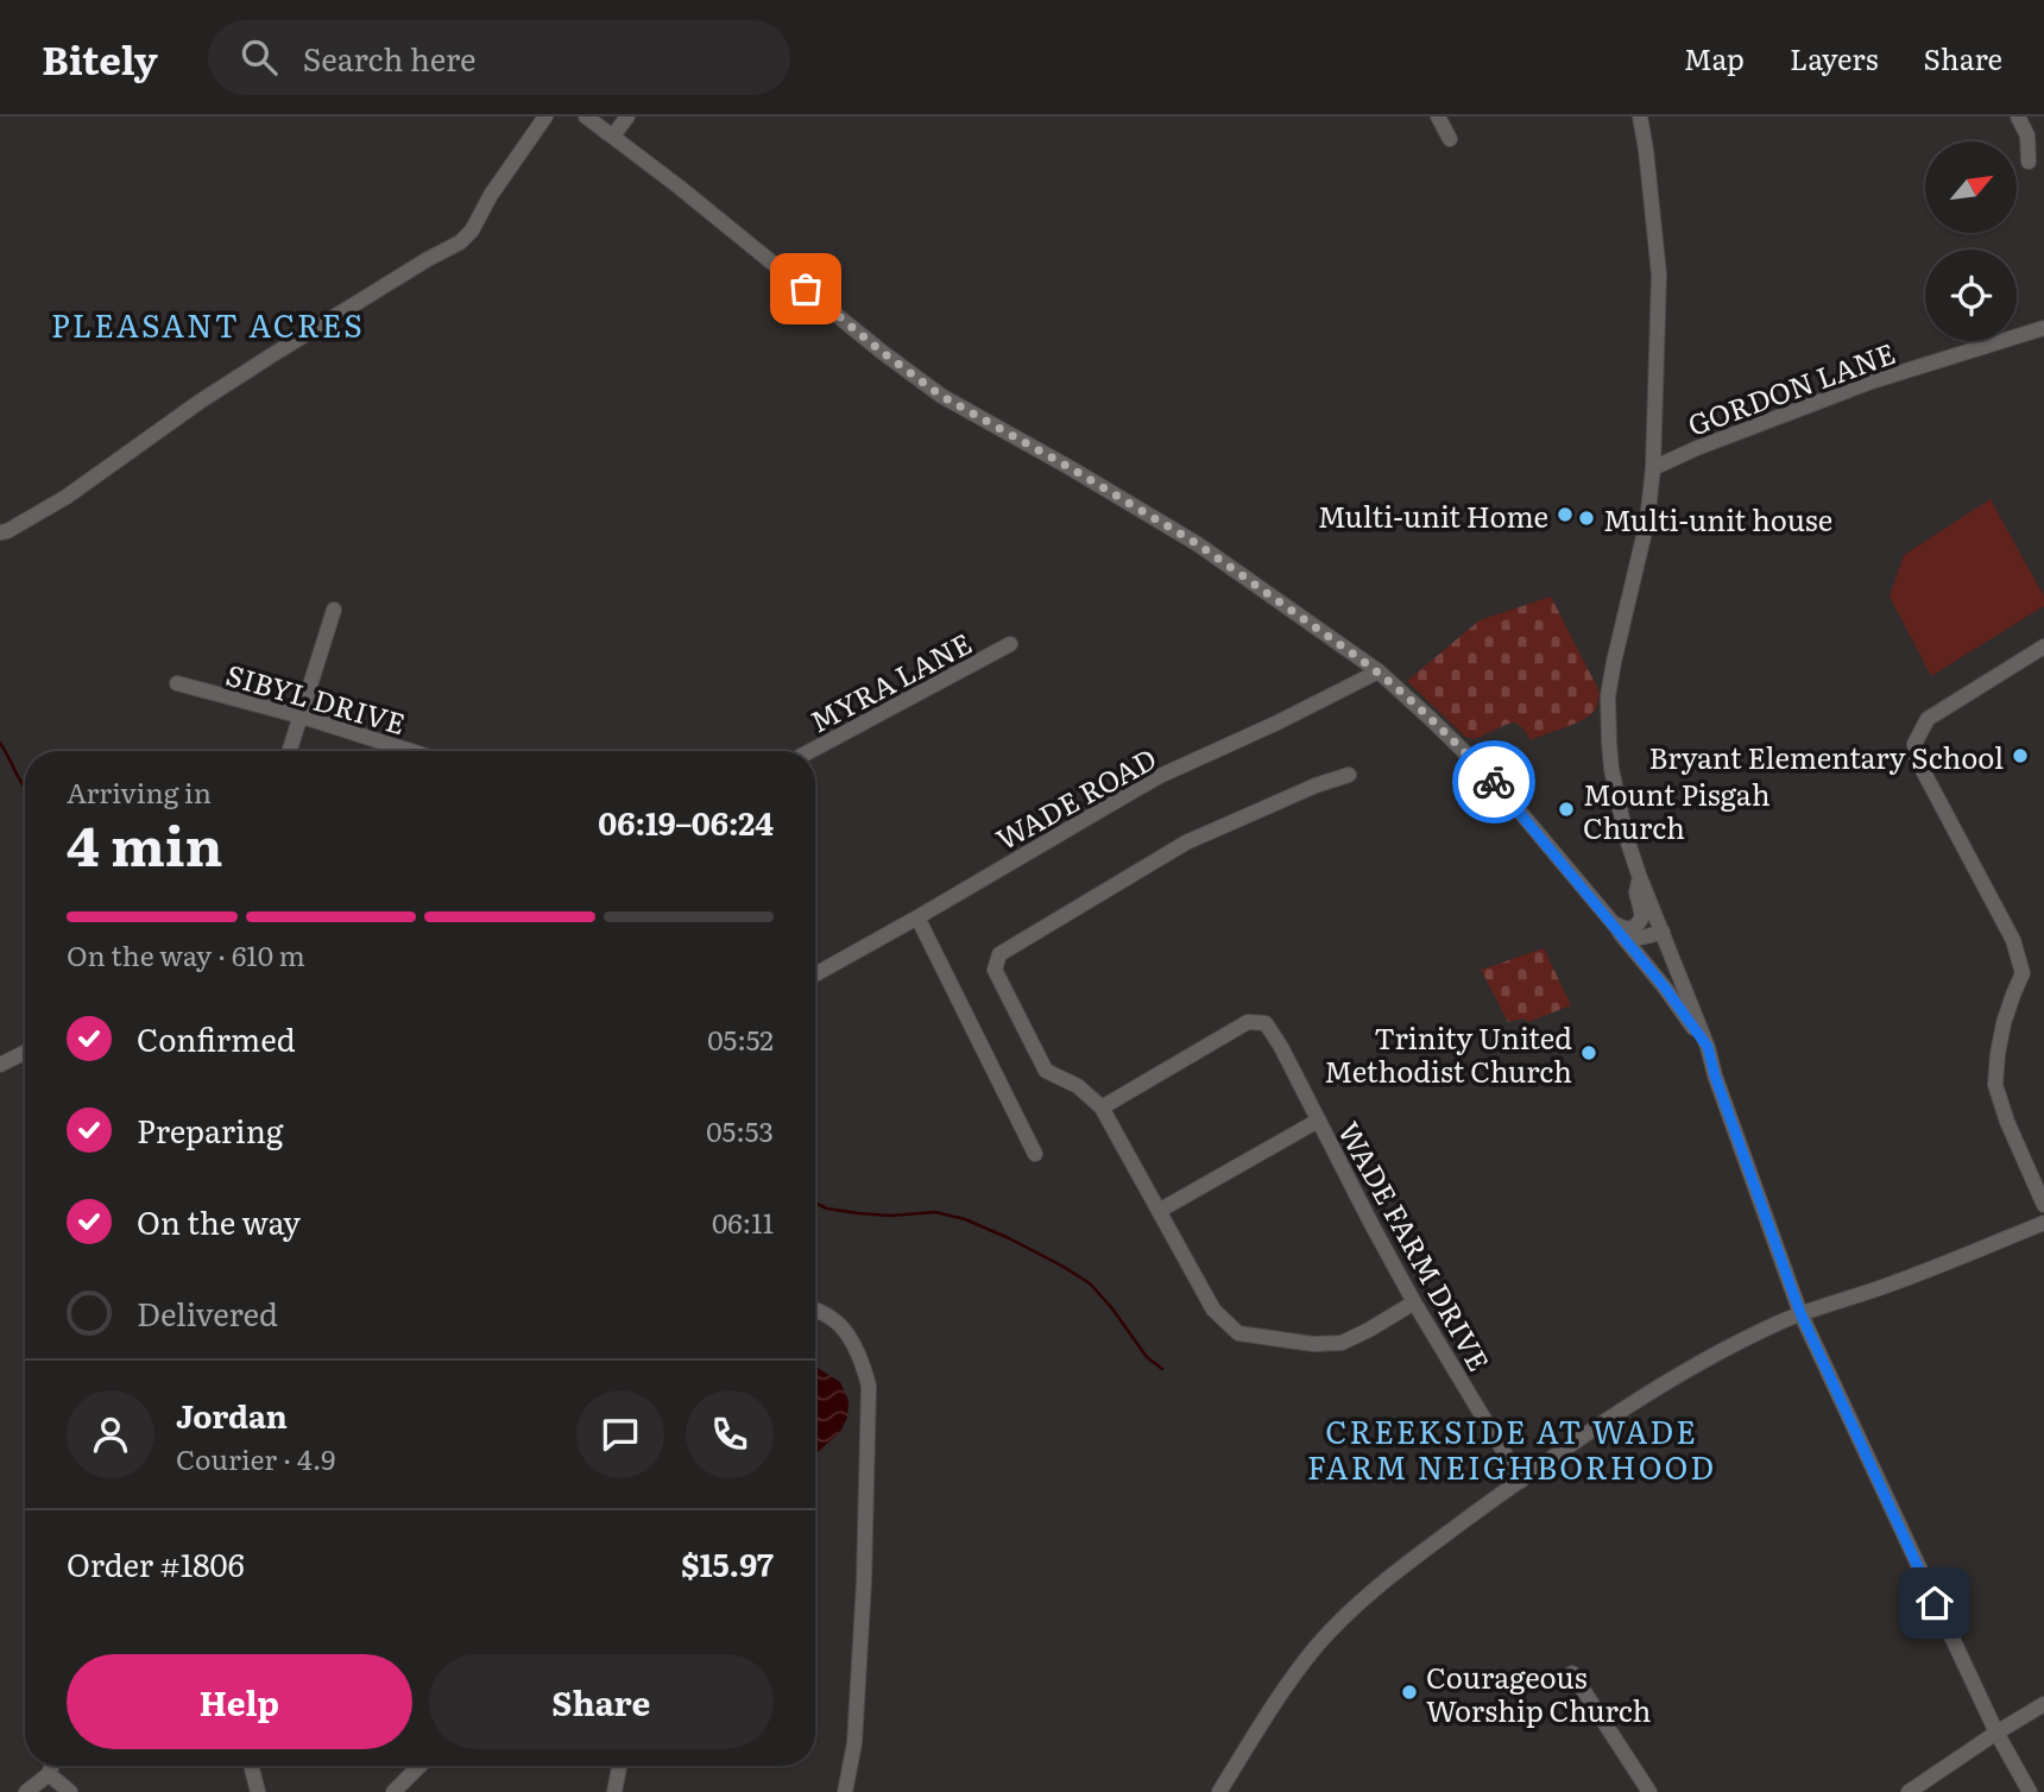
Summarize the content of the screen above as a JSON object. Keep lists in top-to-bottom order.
{
  "streets": {
    "street": [
      "GORDON LANE",
      "MYRA LANE",
      "SIBYL DRIVE",
      "WADE ROAD",
      "WADE FARM DRIVE"
    ]
  },
  "districts": ["PLEASANT ACRES", "CREEKSIDE AT WADE FARM NEIGHBORHOOD"],
  "places": [
    "Multi-unit Home",
    "Multi-unit house",
    "Bryant Elementary School",
    "Mount Pisgah Church",
    "Trinity United Methodist Church",
    "Courageous Worship Church"
  ],
  "north": "top right",
  "page": {
    "header": "Bitely",
    "search": "Search here",
    "nav": ["Map", "Layers", "Share"],
    "heading": ["4 min", "Arriving in", "06:19–06:24"],
    "panel": [
      "Jordan",
      "Courier · 4.9",
      "Order #1806",
      "$15.97"
    ],
    "bar": "On the way · 610 m",
    "list": [
      ["Confirmed", "05:52"],
      ["Preparing", "05:53"],
      ["On the way", "06:11"],
      "Delivered"
    ],
    "buttons": ["Help", "Share"]
  }
}
